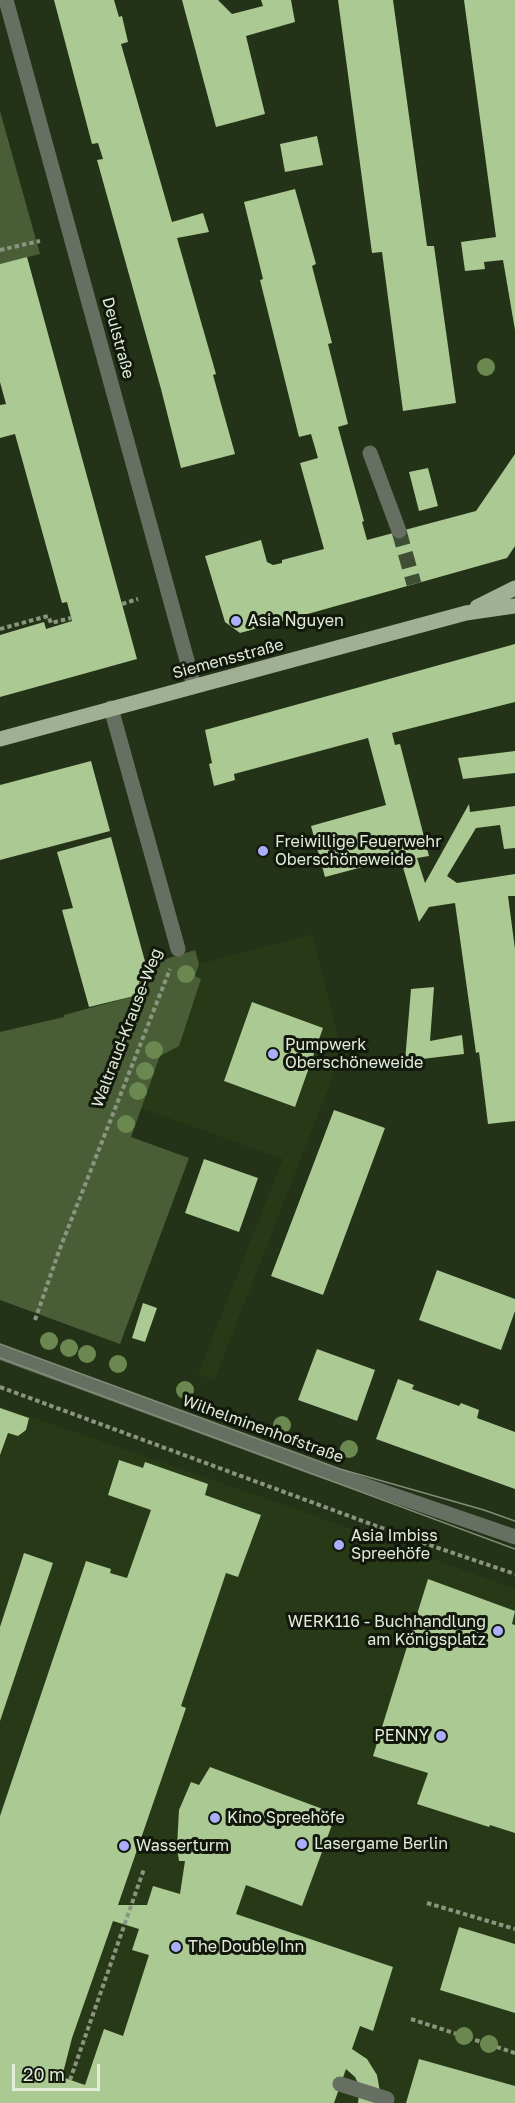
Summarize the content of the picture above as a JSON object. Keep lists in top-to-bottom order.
{
  "streets": {
    "main road": ["Siemensstraße"],
    "street": ["Deulstraße", "Waltraud-Krause-Weg", "Wilhelminenhofstraße"]
  },
  "crossings": [
    ["Deulstraße", "Siemensstraße"],
    ["Siemensstraße", "Waltraud-Krause-Weg"]
  ],
  "places": [
    "Asia Nguyen",
    "Freiwillige Feuerwehr Oberschöneweide",
    "Pumpwerk Oberschöneweide",
    "Asia Imbiss Spreehöfe",
    "WERK116 - Buchhandlung am Königsplatz",
    "PENNY",
    "Kino Spreehöfe",
    "Lasergame Berlin",
    "Wasserturm",
    "The Double Inn"
  ],
  "scale_bar": "20 m"
}
